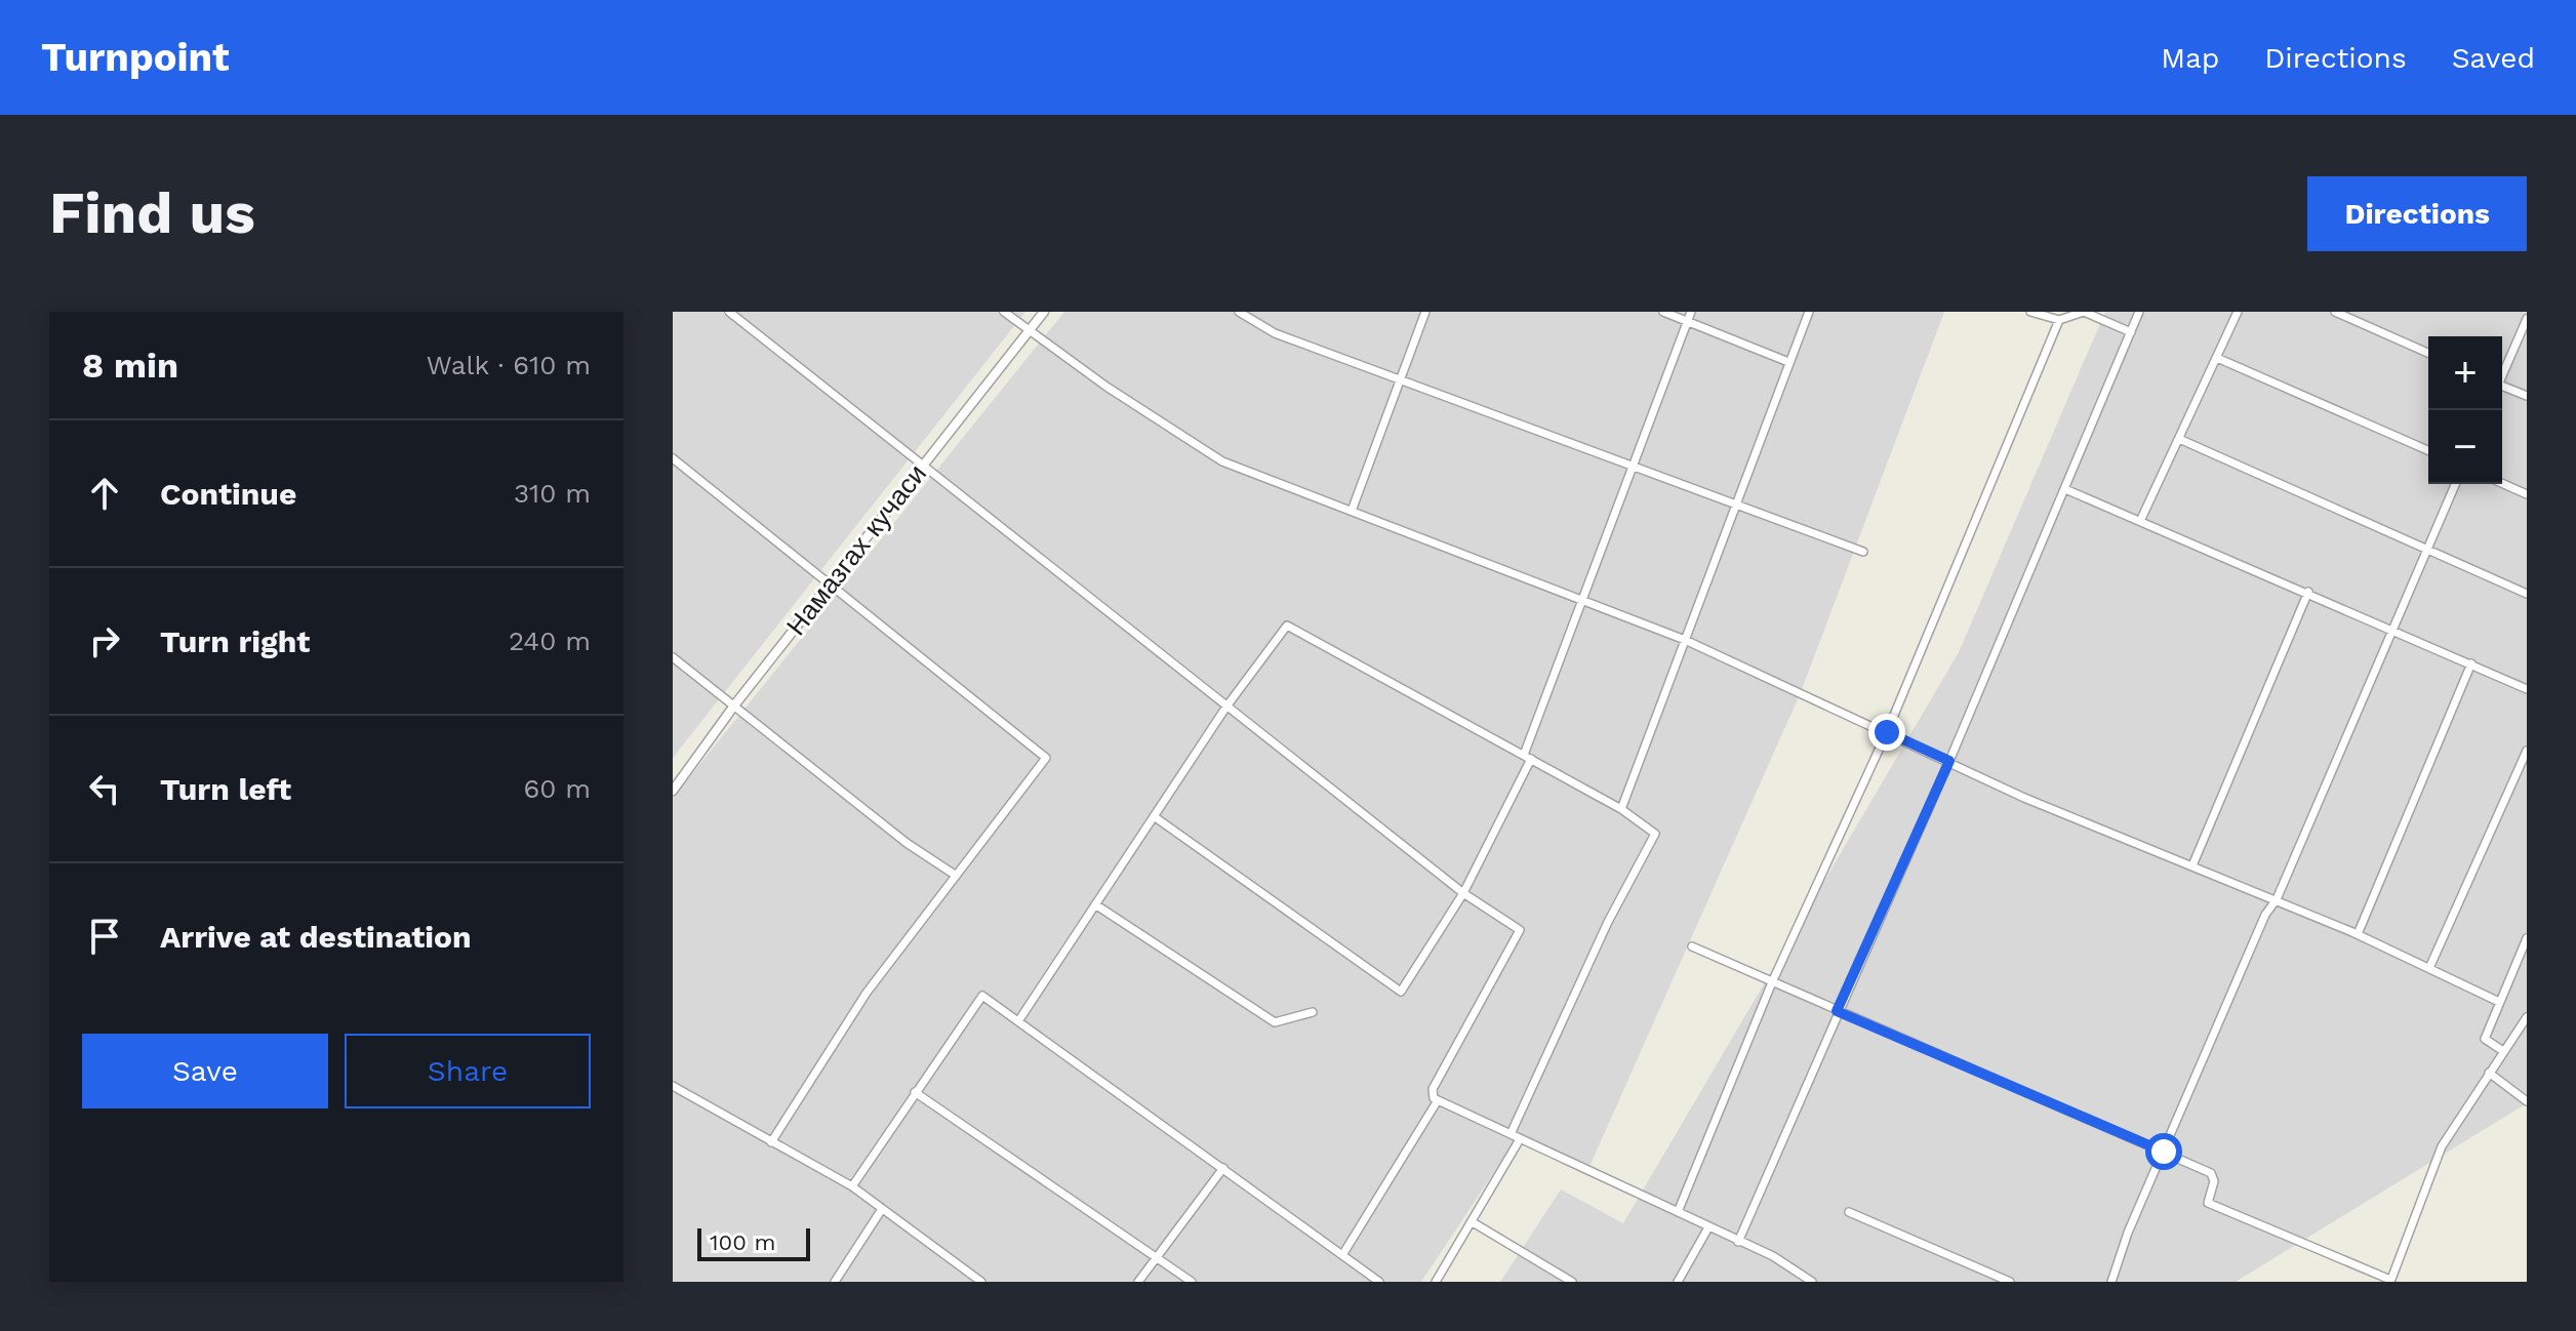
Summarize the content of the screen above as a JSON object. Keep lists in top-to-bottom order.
{
  "streets": {
    "street": ["Намазгах кучаси"]
  },
  "scale_bar": "100 m",
  "page": {
    "header": "Turnpoint",
    "nav": ["Map", "Directions", "Saved"],
    "buttons": [
      "Directions",
      ["Save", "Share"]
    ],
    "title": "Find us",
    "heading": ["8 min", "Walk · 610 m"],
    "map_buttons": ["+", "−"],
    "list": [
      ["Continue", "310 m"],
      ["Turn right", "240 m"],
      ["Turn left", "60 m"],
      "Arrive at destination"
    ],
    "scale": "100 m"
  }
}
